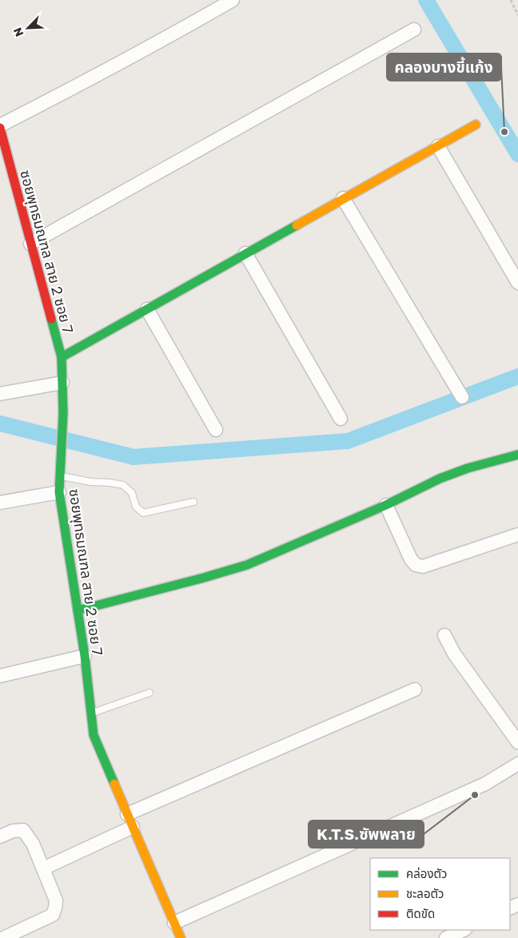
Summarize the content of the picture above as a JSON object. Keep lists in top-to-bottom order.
{
  "streets": {
    "street": ["ซอยพุทธมณฑล สาย 2 ซอย 7"]
  },
  "places": ["คลองบางขี้แก้ง", "K.T.S.ซัพพลาย"],
  "legend": ["คล่องตัว", "ชะลอตัว", "ติดขัด"],
  "north": "bottom left"
}
